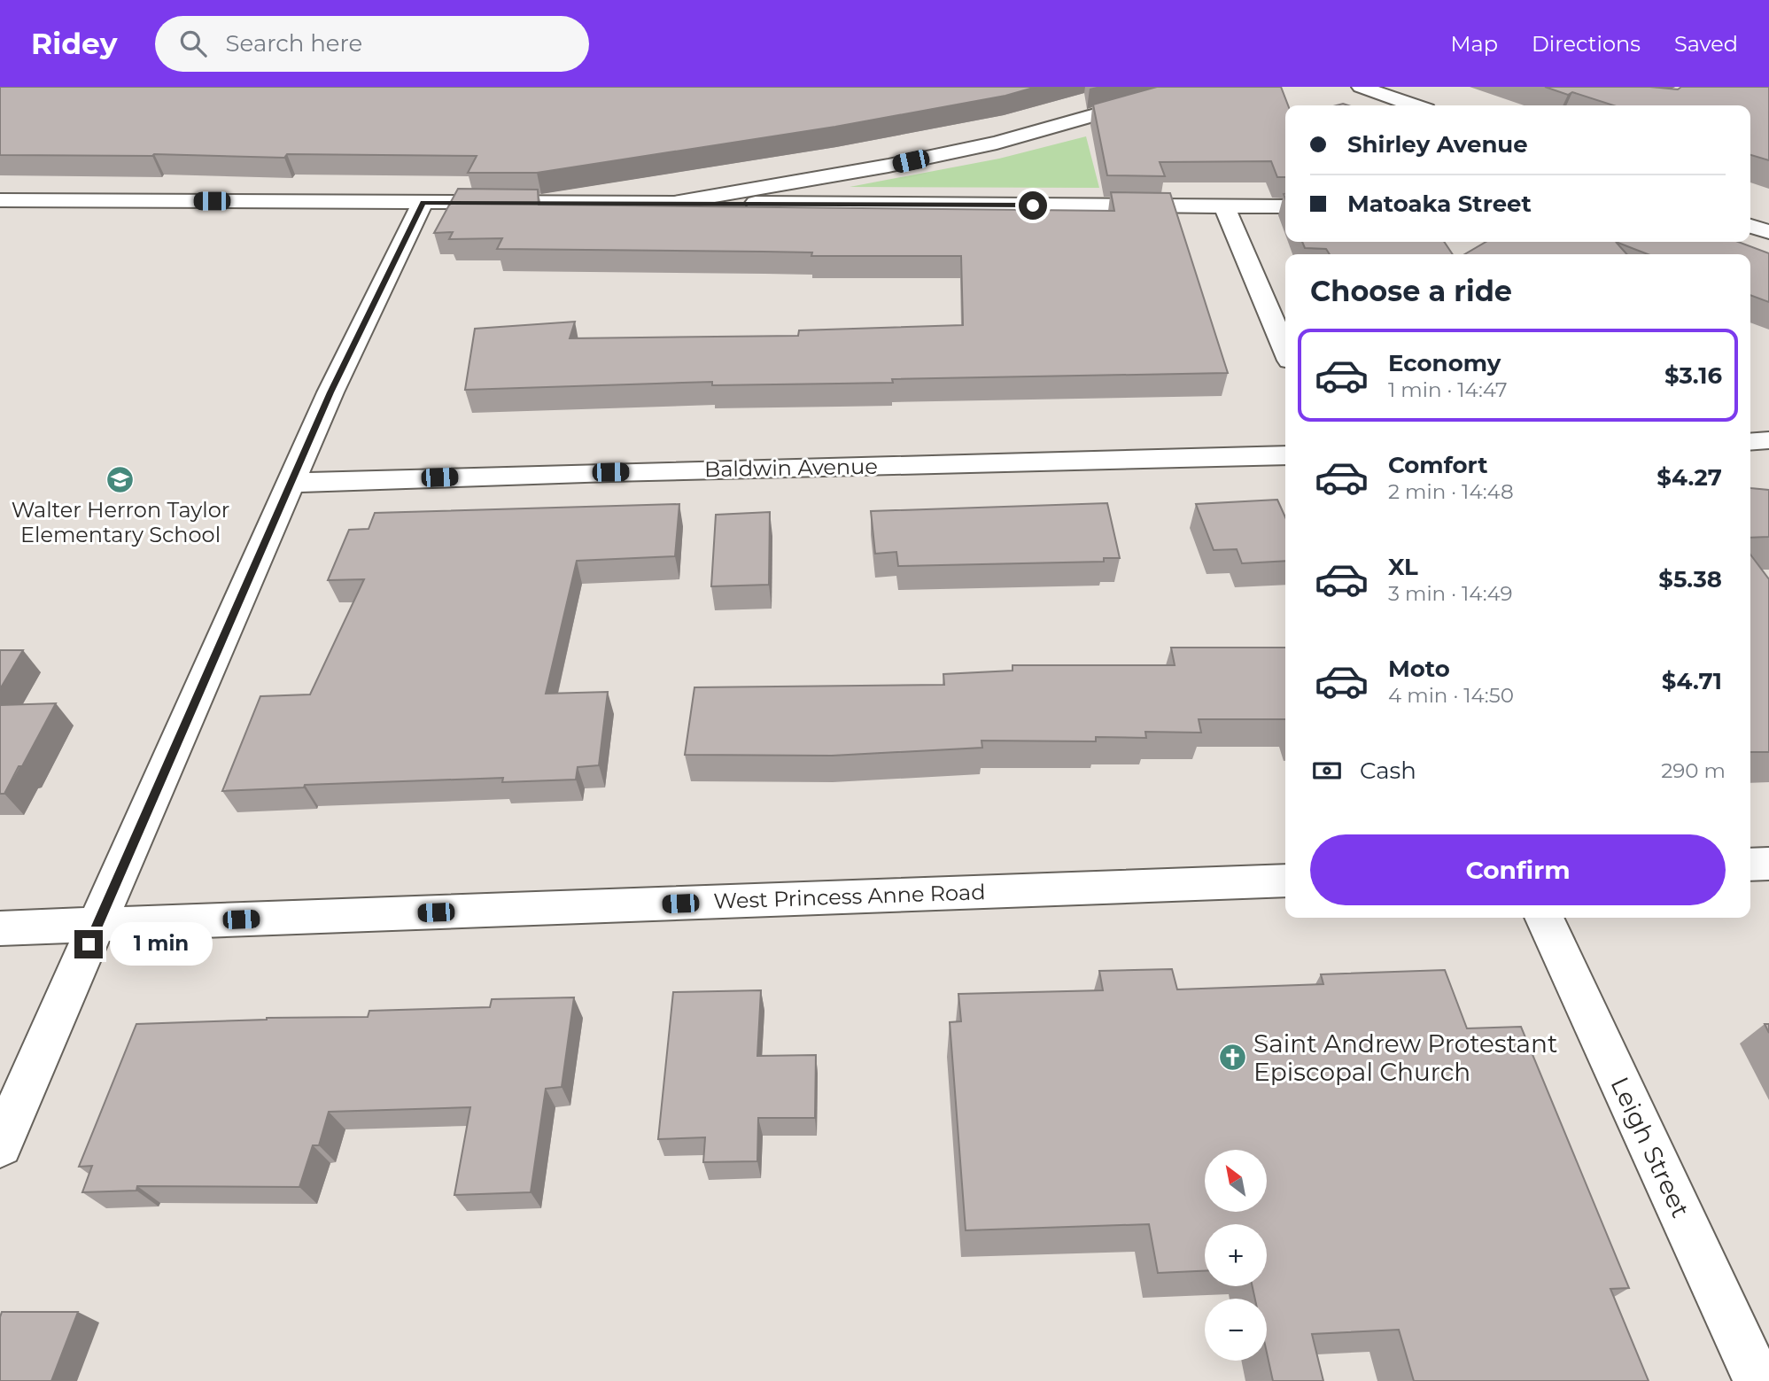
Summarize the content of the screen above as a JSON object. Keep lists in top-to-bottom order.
{
  "streets": {
    "street": ["Baldwin Avenue", "West Princess Anne Road", "Leigh Street"]
  },
  "places": {
    "school or university": ["Walter Herron Taylor Elementary School"],
    "church": ["Saint Andrew Protestant Episcopal Church"]
  },
  "north": "top left",
  "page": {
    "header": "Ridey",
    "search": "Search here",
    "nav": ["Map", "Directions", "Saved"],
    "banner": ["Shirley Avenue", "Matoaka Street"],
    "heading": "Choose a ride",
    "list": [
      {
        "name": "Economy",
        "note": "1 min · 14:47",
        "value": "$3.16"
      },
      {
        "name": "Comfort",
        "note": "2 min · 14:48",
        "value": "$4.27"
      },
      {
        "name": "XL",
        "note": "3 min · 14:49",
        "value": "$5.38"
      },
      {
        "name": "Moto",
        "note": "4 min · 14:50",
        "value": "$4.71"
      }
    ],
    "pay": ["Cash", "290 m"],
    "buttons": "Confirm",
    "bubble": "1 min",
    "map_buttons": ["+", "−"]
  }
}
